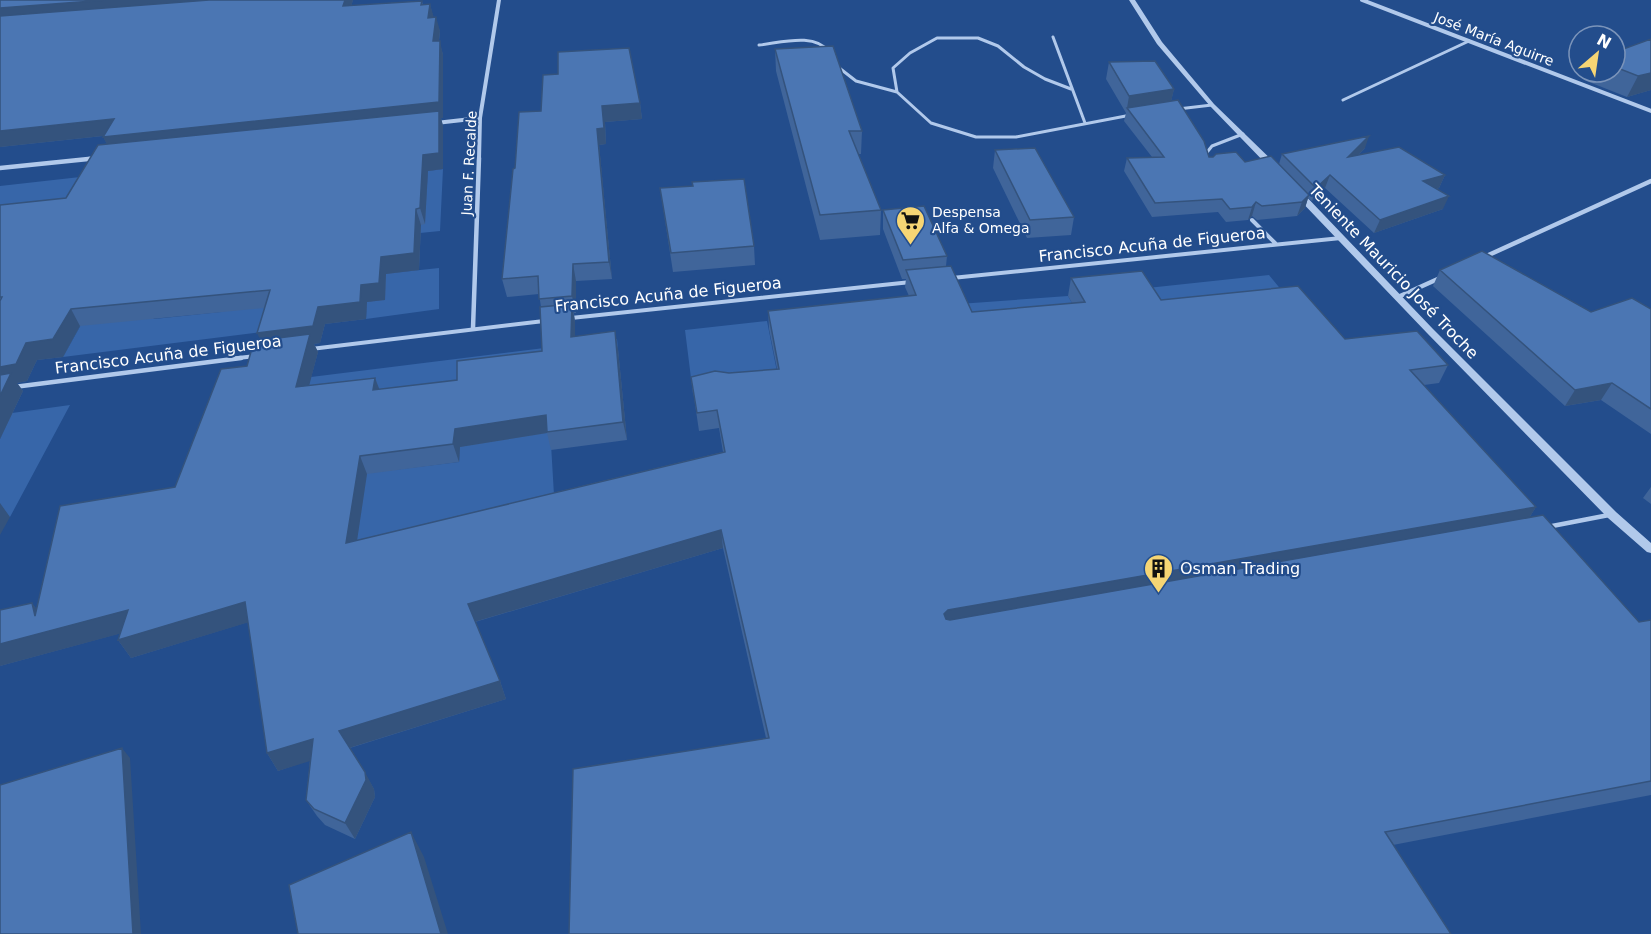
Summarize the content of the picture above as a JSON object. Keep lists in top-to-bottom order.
{
  "streets": {
    "street": ["José María Aguirre", "Juan F. Recalde", "Teniente Mauricio José Troche"],
    "lane": ["Francisco Acuña de Figueroa"]
  },
  "crossings": [
    ["Juan F. Recalde", "Francisco Acuña de Figueroa"],
    ["Francisco Acuña de Figueroa", "Teniente Mauricio José Troche"]
  ],
  "places": {
    "supermarket": ["Despensa Alfa & Omega"],
    "building": ["Osman Trading"]
  },
  "north": "top right"
}
